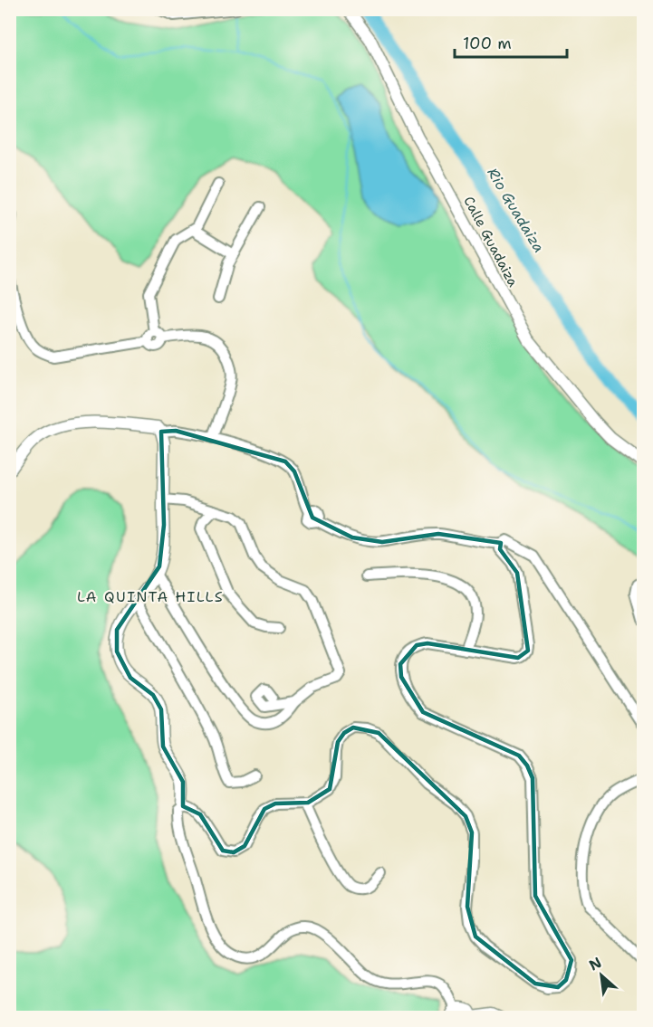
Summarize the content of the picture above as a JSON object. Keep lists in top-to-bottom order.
{
  "streets": {
    "street": ["Calle Guadaiza"]
  },
  "districts": ["LA QUINTA HILLS"],
  "water": ["Rio Guadaiza"],
  "scale_bar": "100 m",
  "north": "top left"
}
